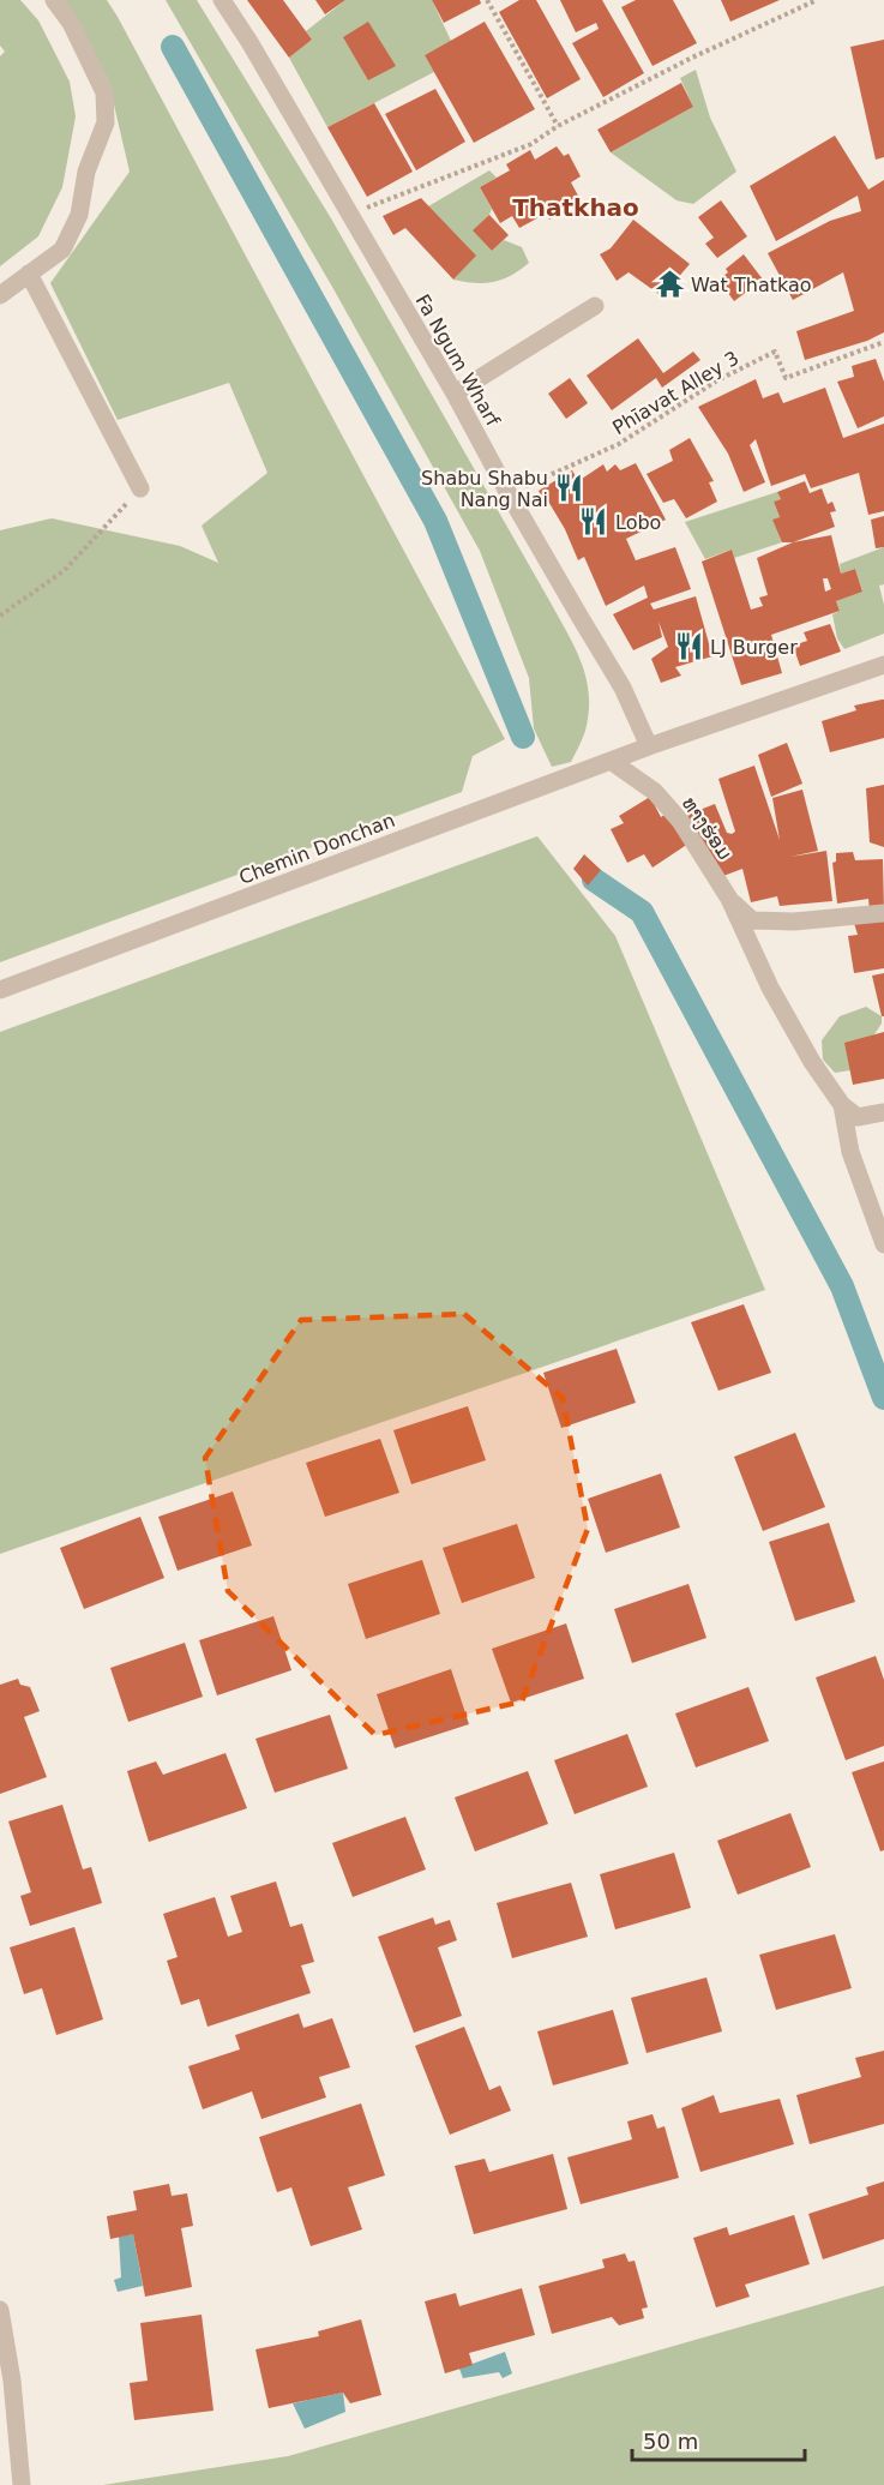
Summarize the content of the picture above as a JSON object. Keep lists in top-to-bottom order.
{
  "streets": {
    "street": ["Fa Ngum Wharf", "ທາງຮ່ອມ", "Chemin Donchan"],
    "path": ["Phīavat Alley 3"]
  },
  "crossings": [
    ["Fa Ngum Wharf", "Phīavat Alley 3"],
    ["Fa Ngum Wharf", "Chemin Donchan"],
    ["ທາງຮ່ອມ", "Chemin Donchan"]
  ],
  "districts": ["Thatkhao"],
  "places": {
    "temple": ["Wat Thatkao"],
    "restaurant": ["Shabu Shabu Nang Nai", "Lobo", "LJ Burger"]
  },
  "scale_bar": "50 m"
}
